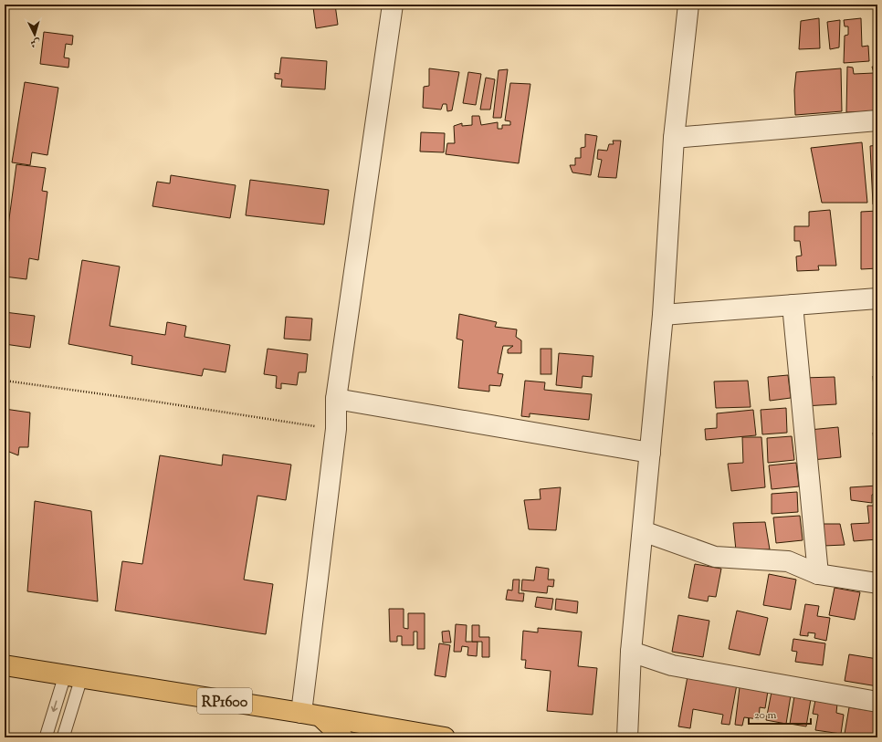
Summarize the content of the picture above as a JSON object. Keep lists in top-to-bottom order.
{
  "streets": {
    "main road": ["RP1600"]
  },
  "scale_bar": "20 m",
  "north": "bottom"
}
